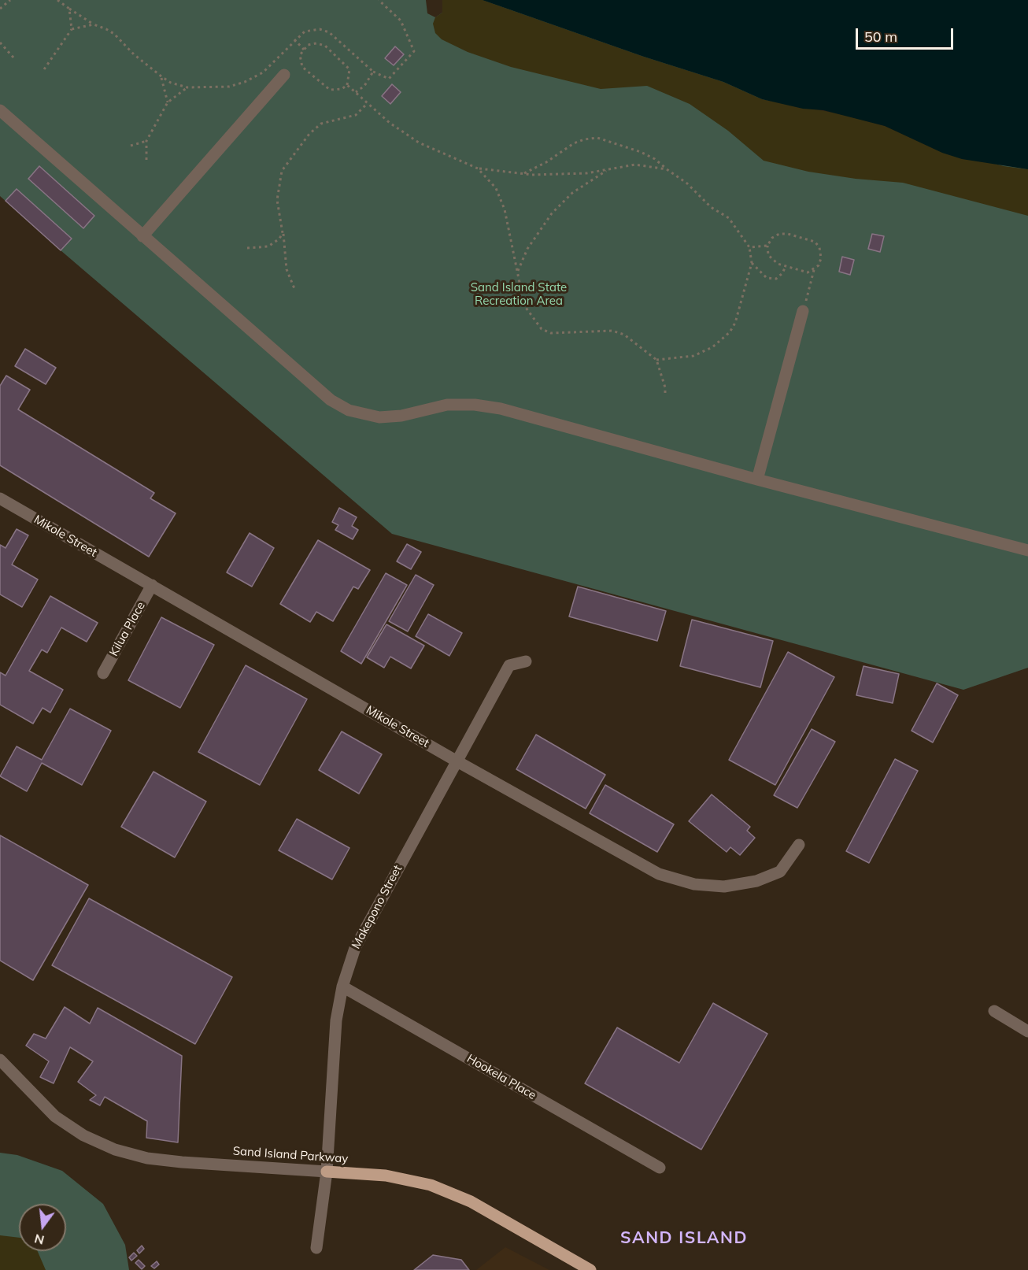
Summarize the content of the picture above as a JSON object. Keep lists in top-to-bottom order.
{
  "streets": {
    "main road": ["Sand Island Parkway"],
    "street": [
      "Mikole Street",
      "Kilua Place",
      "Makepono Street",
      "Hookela Place"
    ]
  },
  "crossings": [
    ["Mikole Street", "Kilua Place"],
    ["Mikole Street", "Makepono Street"],
    ["Makepono Street", "Hookela Place"],
    ["Makepono Street", "Sand Island Parkway"]
  ],
  "districts": ["SAND ISLAND"],
  "parks": ["Sand Island State Recreation Area"],
  "scale_bar": "50 m",
  "north": "bottom"
}
